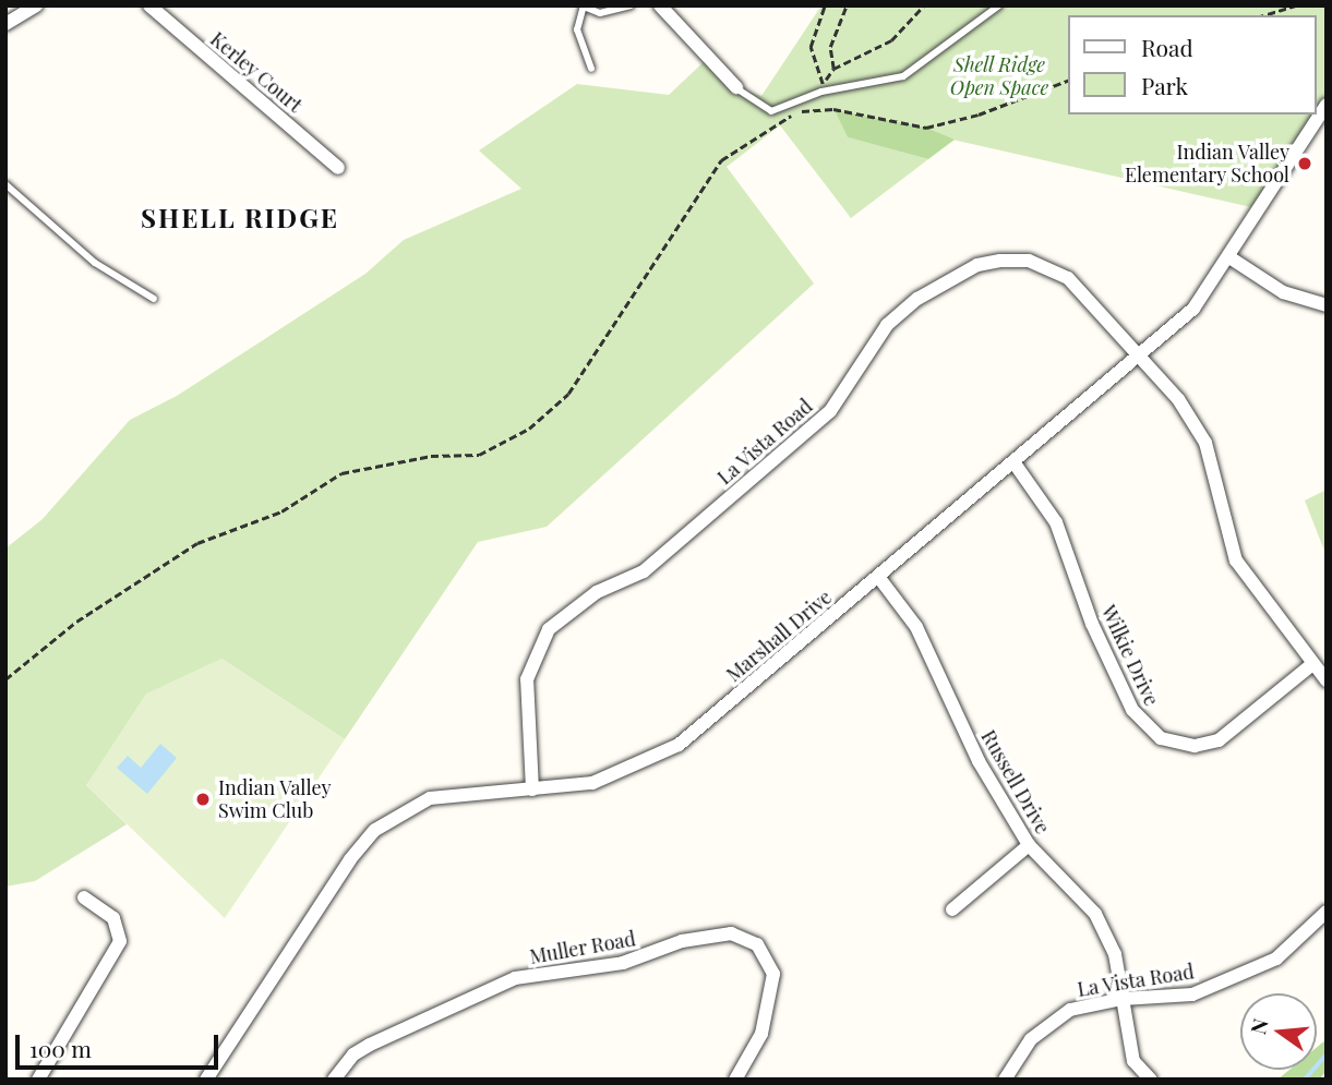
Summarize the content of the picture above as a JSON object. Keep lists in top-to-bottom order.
{
  "streets": {
    "street": [
      "Kerley Court",
      "La Vista Road",
      "Marshall Drive",
      "Wilkie Drive",
      "Russell Drive",
      "Muller Road"
    ]
  },
  "crossings": [
    ["La Vista Road", "Marshall Drive"],
    ["La Vista Road", "Wilkie Drive"],
    ["La Vista Road", "Russell Drive"],
    ["Marshall Drive", "Wilkie Drive"],
    ["Marshall Drive", "Russell Drive"]
  ],
  "districts": ["SHELL RIDGE"],
  "parks": ["Shell Ridge Open Space"],
  "places": ["Indian Valley Elementary School", "Indian Valley Swim Club"],
  "legend": ["Road", "Park"],
  "scale_bar": "100 m",
  "north": "left"
}
